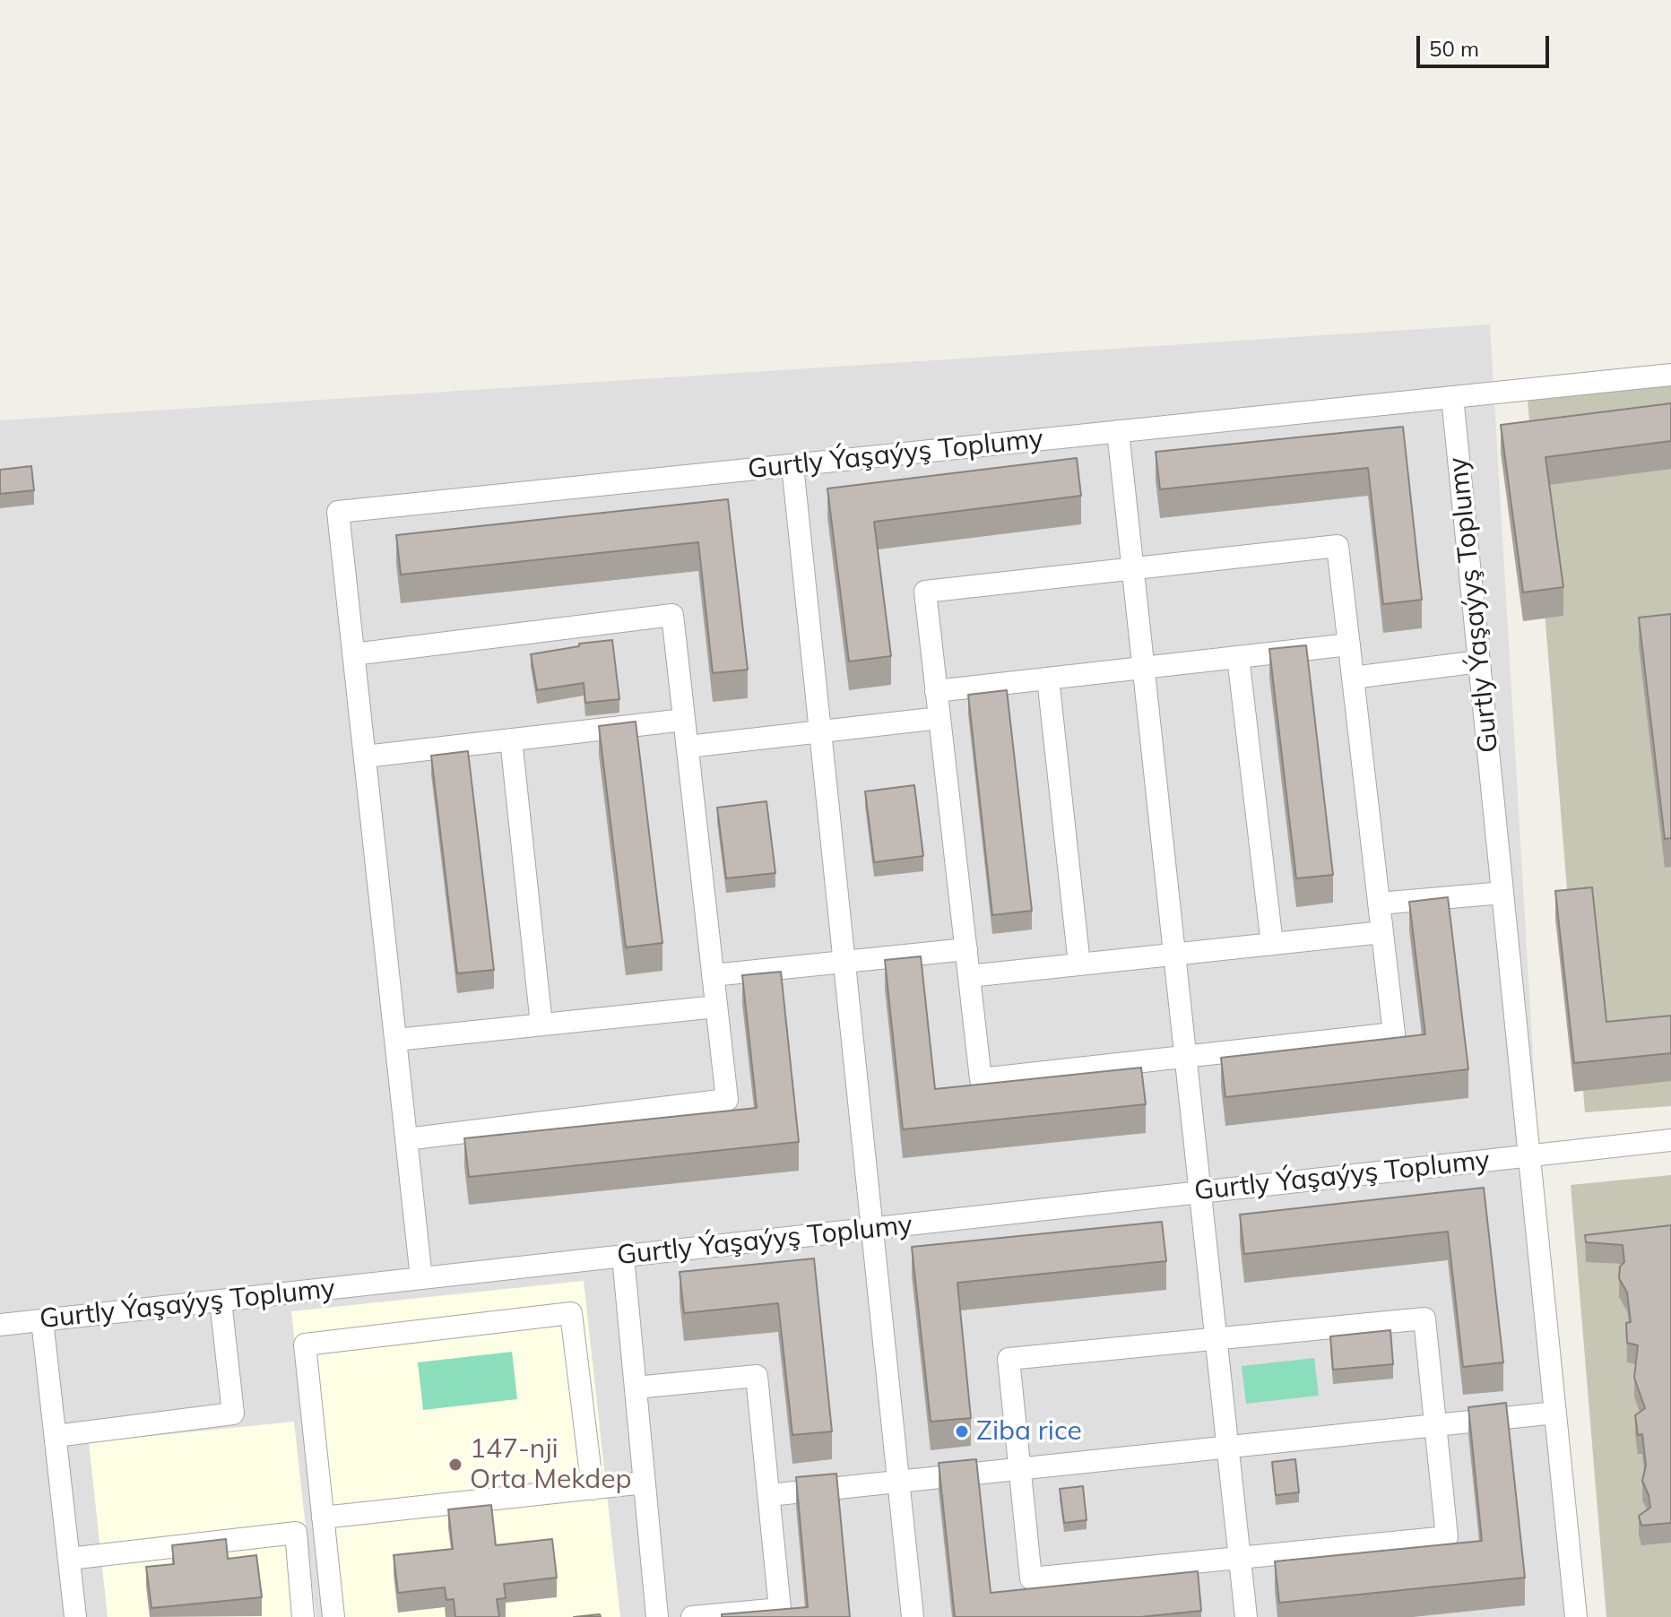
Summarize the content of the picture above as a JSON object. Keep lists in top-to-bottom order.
{
  "streets": {
    "street": ["Gurtly Ýaşaýyş Toplumy"]
  },
  "places": ["Ziba rice", "147-nji Orta Mekdep"],
  "scale_bar": "50 m"
}
